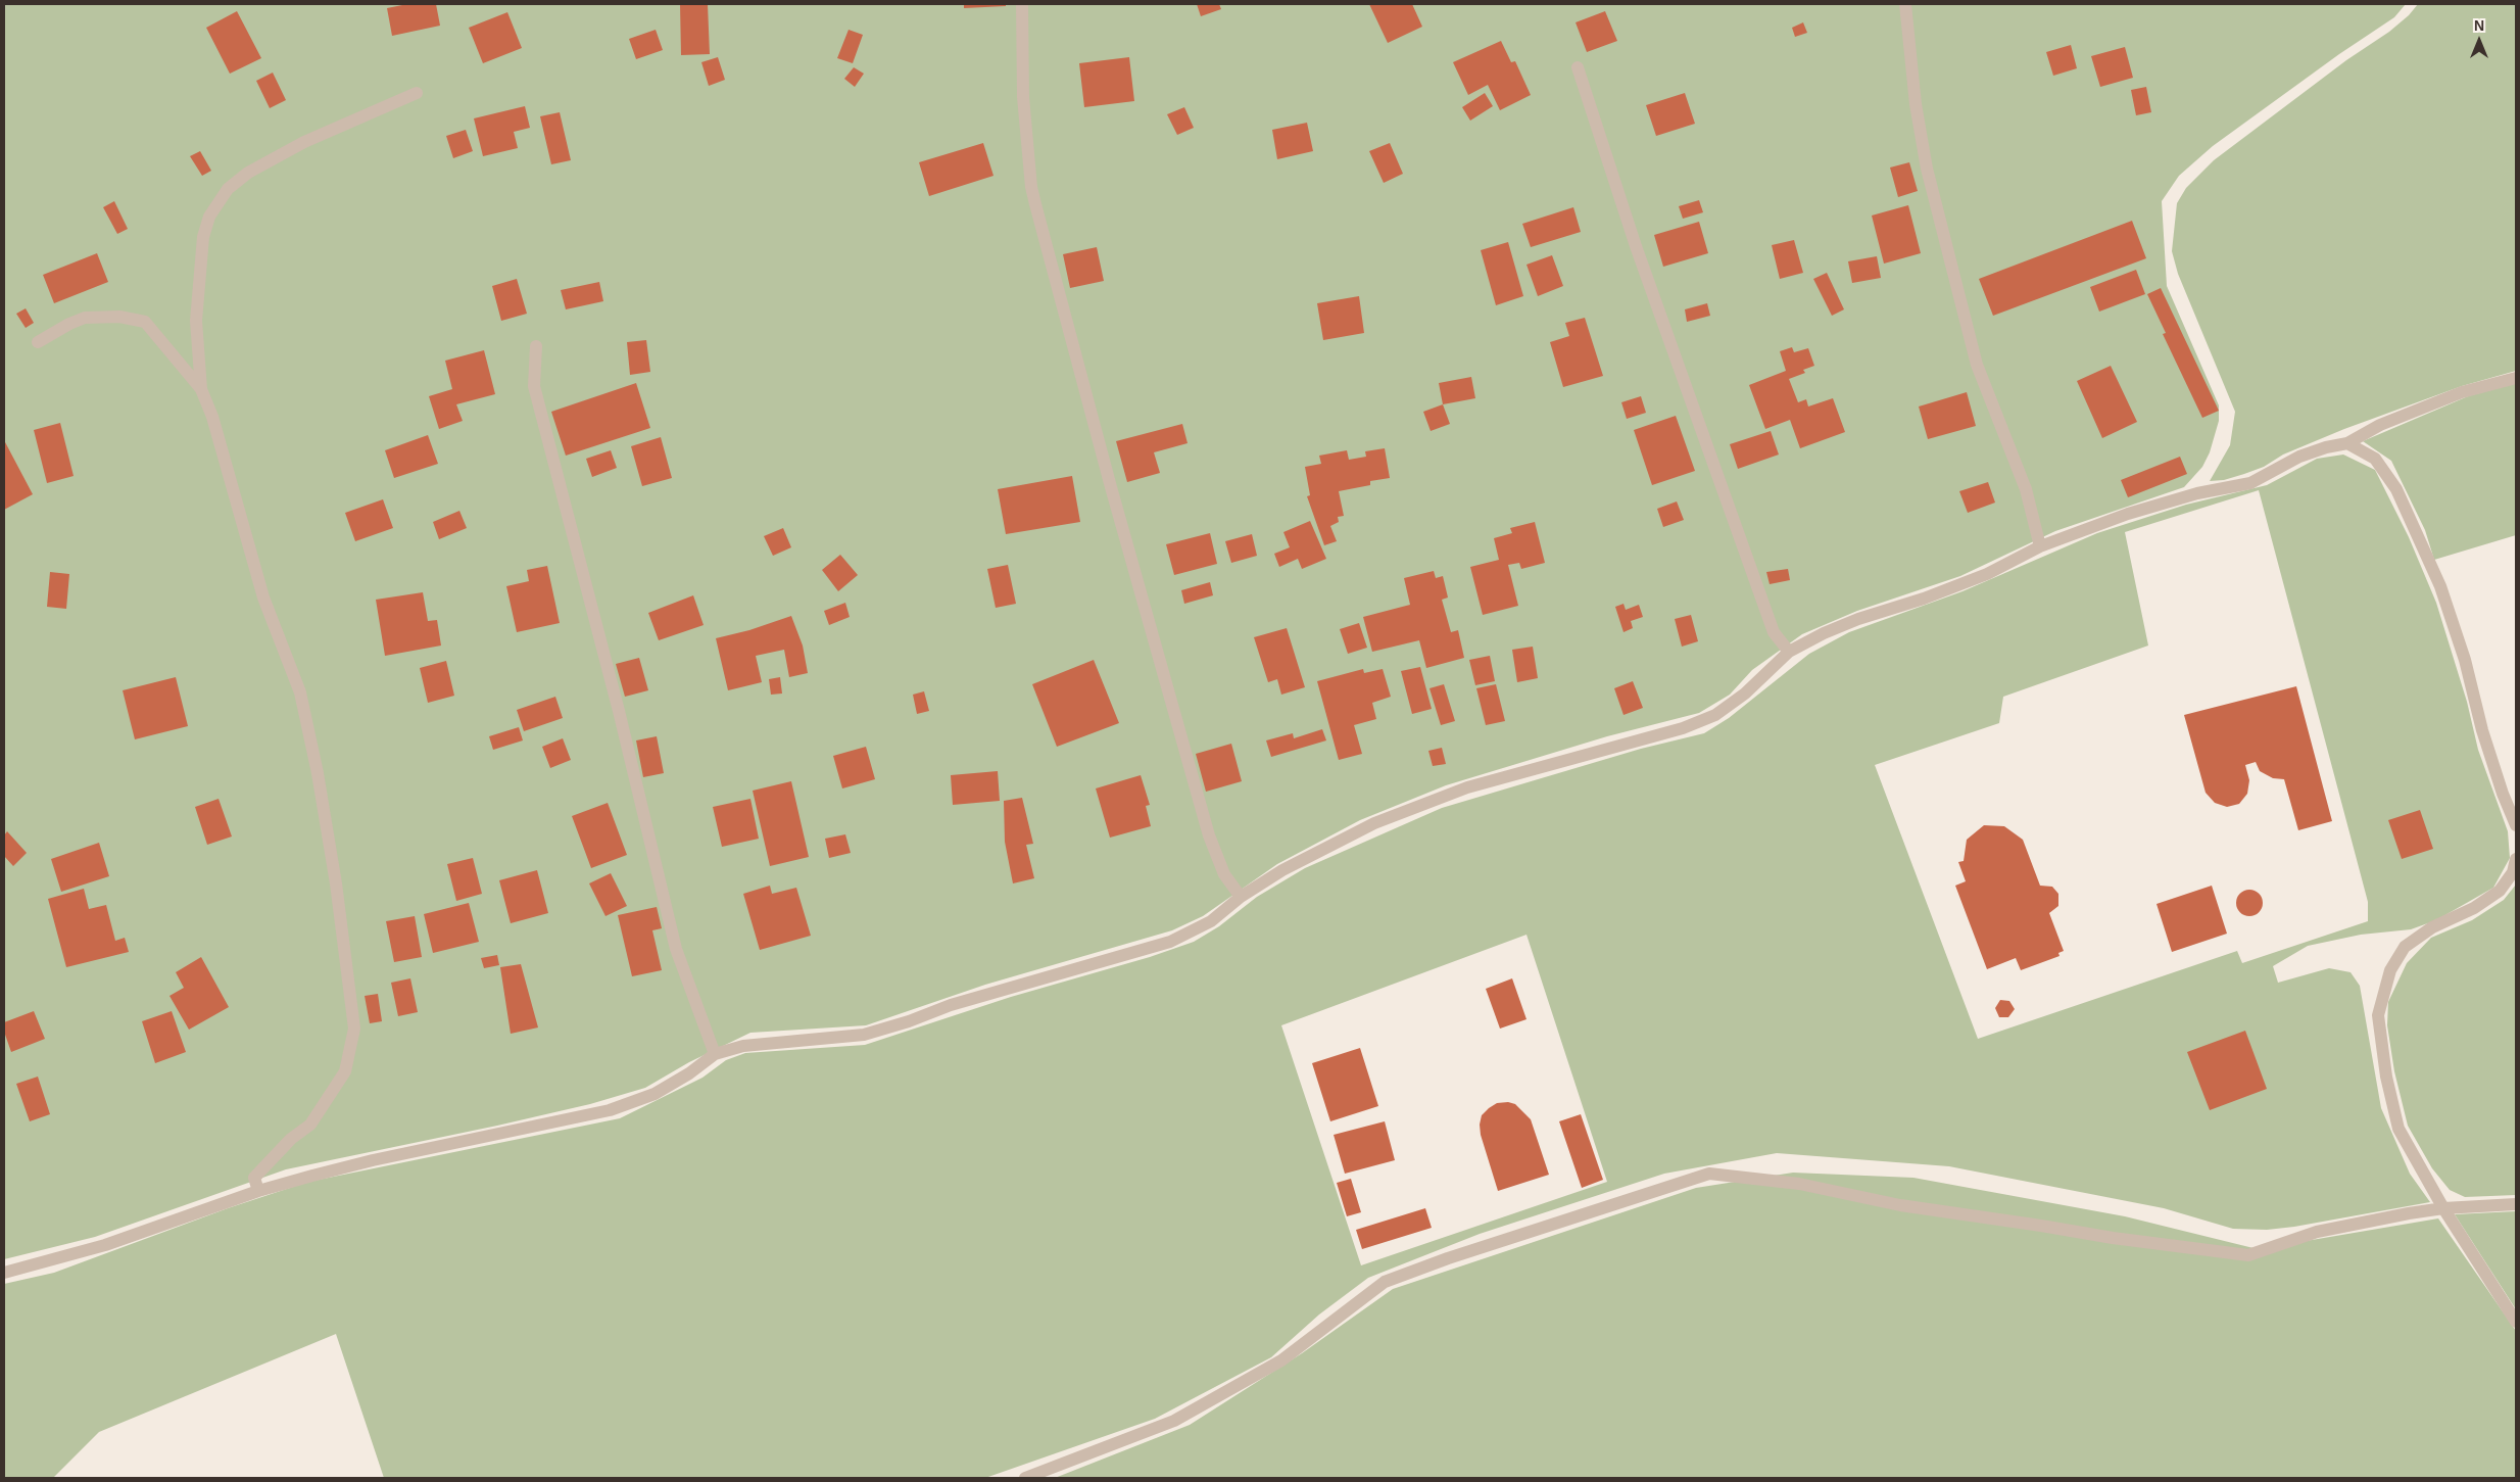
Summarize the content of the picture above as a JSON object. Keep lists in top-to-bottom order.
{
  "north": "top"
}
